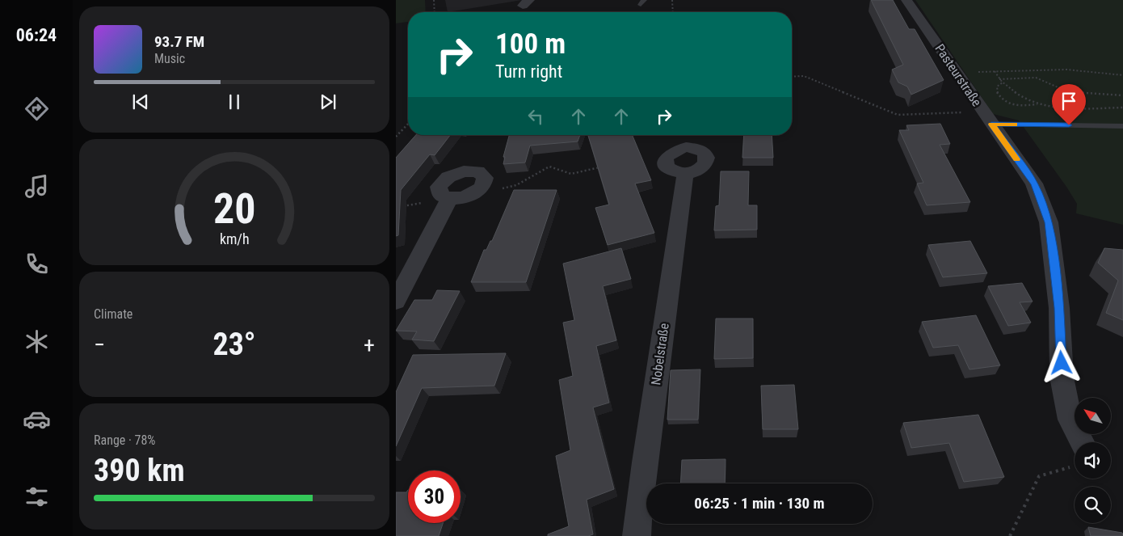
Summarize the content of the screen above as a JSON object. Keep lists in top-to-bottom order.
{
  "streets": {
    "street": ["Pasteurstraße", "Nobelstraße"]
  },
  "north": "top left",
  "page": {
    "tabs": "06:24",
    "turn": ["100 m", "Turn right"],
    "song": ["93.7 FM", "Music"],
    "tile": [
      "Climate",
      ["Range · 78%", "390 km"]
    ],
    "heat": ["−", "23°", "+"],
    "limit": "30",
    "trip": "06:25 · 1 min · 130 m",
    "gauge": ["20", "km/h"]
  }
}
